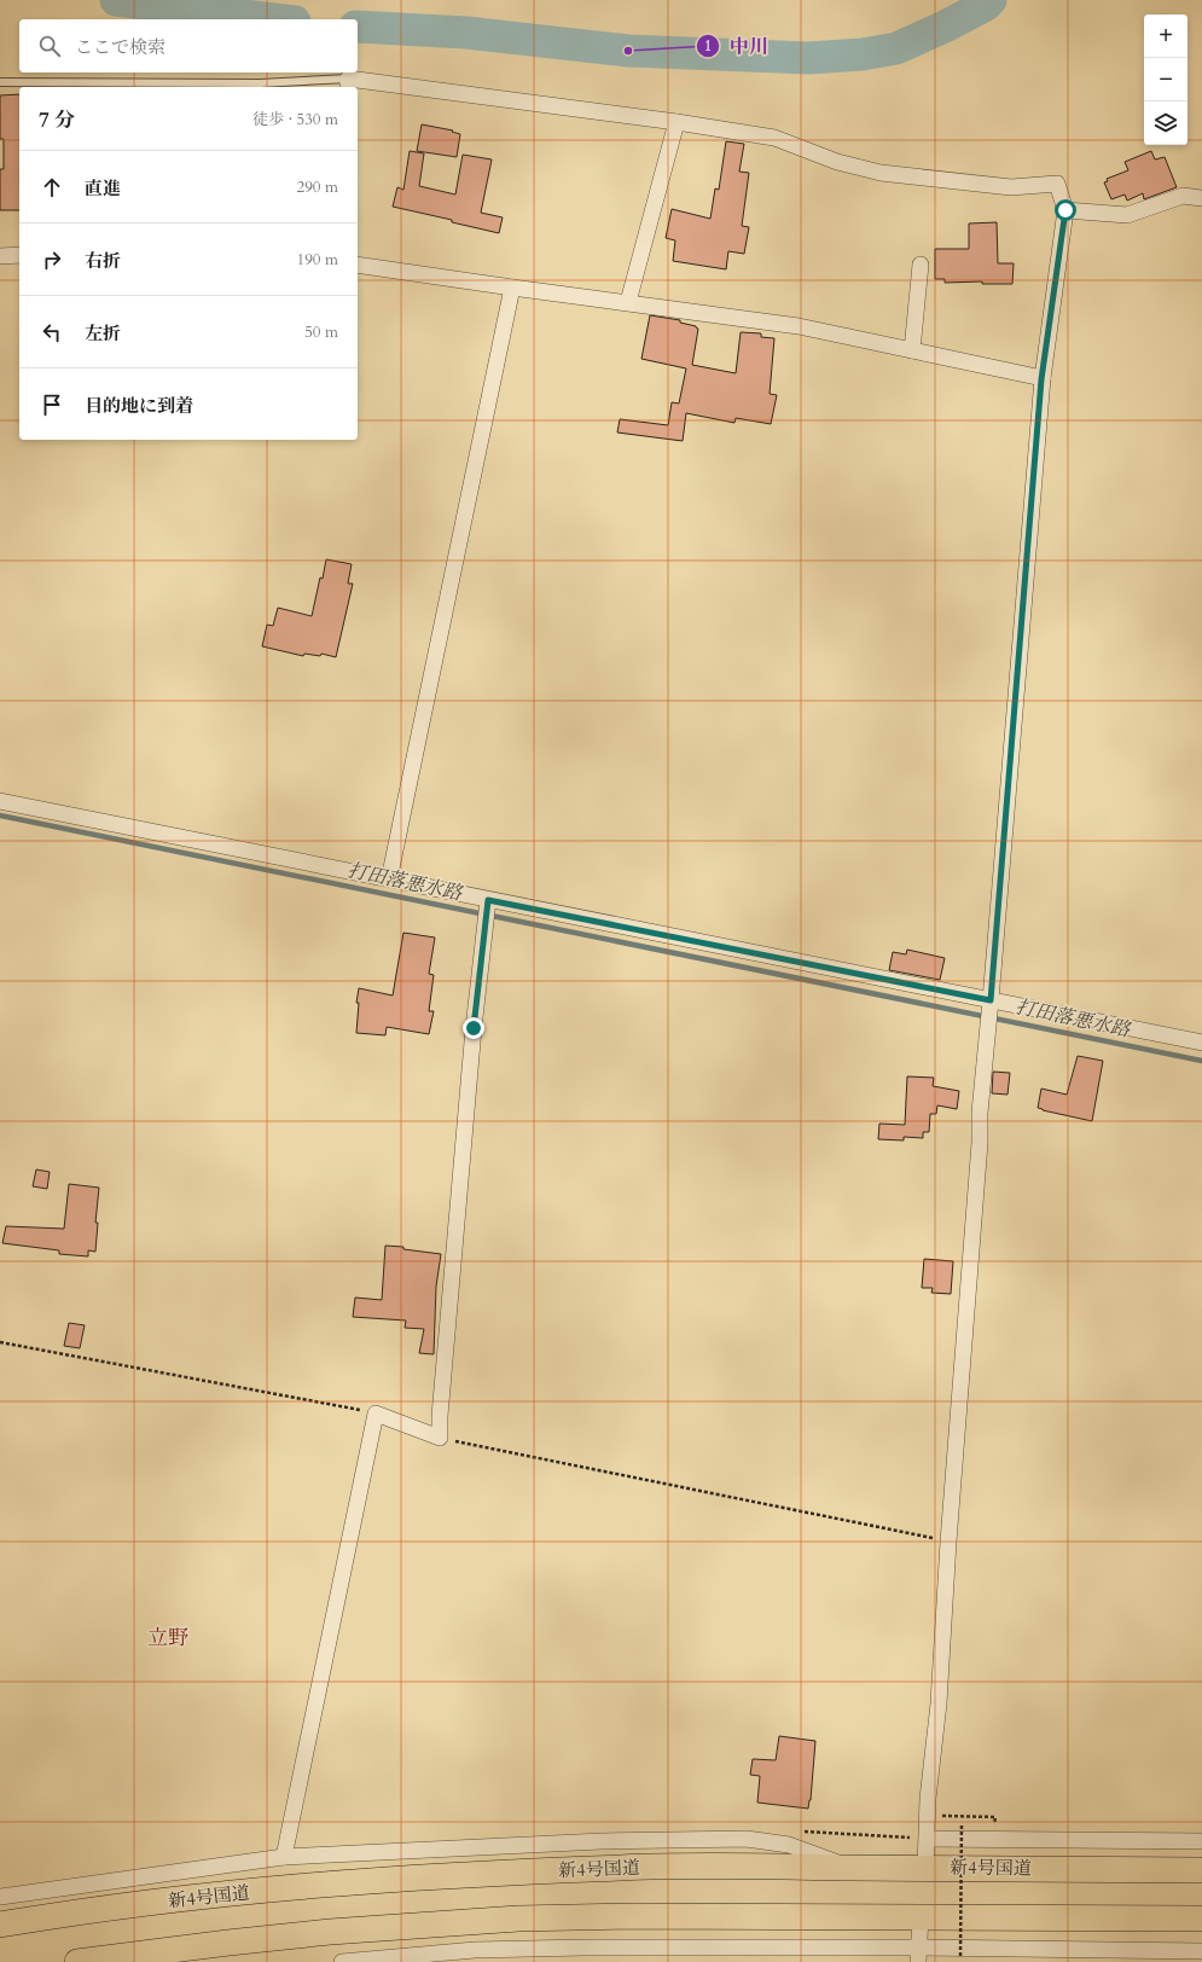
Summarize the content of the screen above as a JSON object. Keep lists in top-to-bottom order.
{
  "streets": {
    "highway": ["新4号国道"]
  },
  "districts": ["立野"],
  "water": ["打田落悪水路"],
  "places": ["中川"],
  "page": {
    "map_buttons": ["+", "−"],
    "search": "ここで検索",
    "heading": ["7 分", "徒歩 · 530 m"],
    "list": [
      ["直進", "290 m"],
      ["右折", "190 m"],
      ["左折", "50 m"],
      "目的地に到着"
    ]
  }
}
